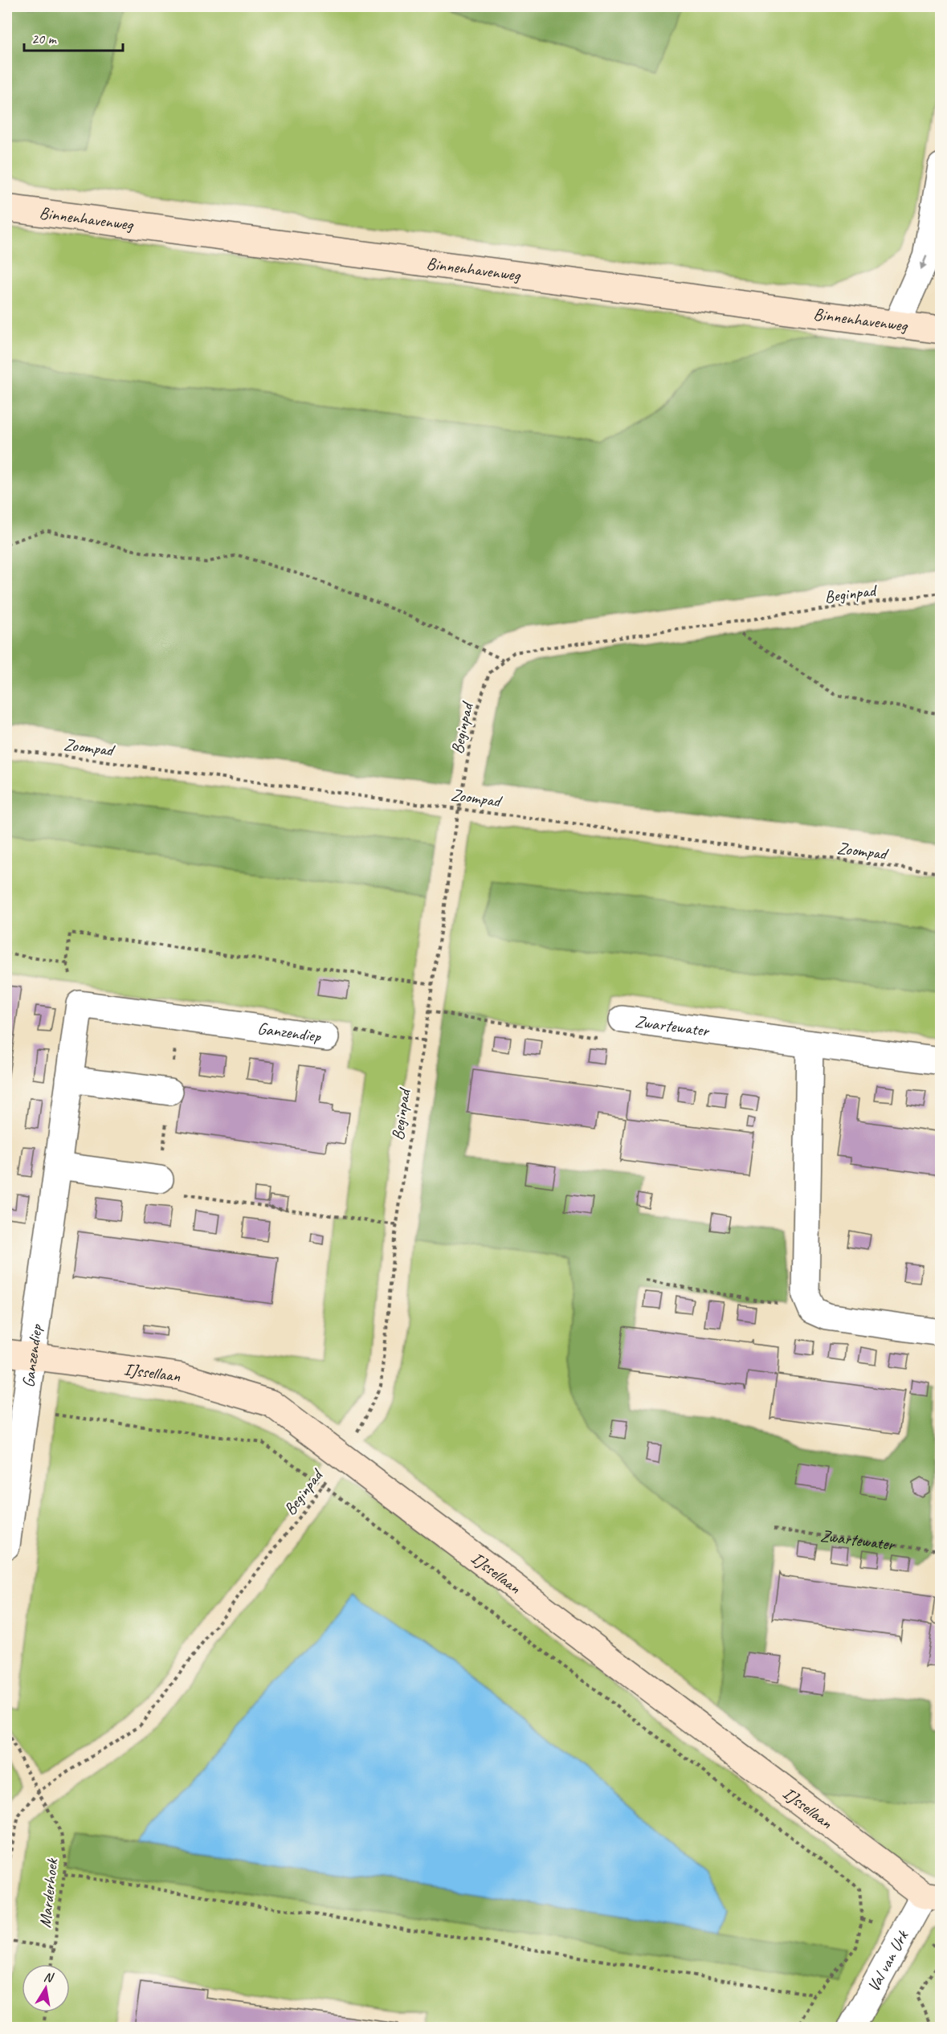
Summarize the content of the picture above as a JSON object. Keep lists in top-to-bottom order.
{
  "streets": {
    "street": [
      "Binnenhavenweg",
      "Zwartewater",
      "Ganzendiep",
      "IJssellaan",
      "Val van Urk"
    ],
    "path": ["Beginpad", "Zoompad", "Marderhoek"]
  },
  "crossings": [
    ["Beginpad", "Zoompad"],
    ["Beginpad", "Zwartewater"],
    ["Beginpad", "Ganzendiep"],
    ["Beginpad", "IJssellaan"],
    ["Beginpad", "Marderhoek"],
    ["Ganzendiep", "IJssellaan"],
    ["IJssellaan", "Val van Urk"]
  ],
  "scale_bar": "20 m",
  "north": "top"
}
